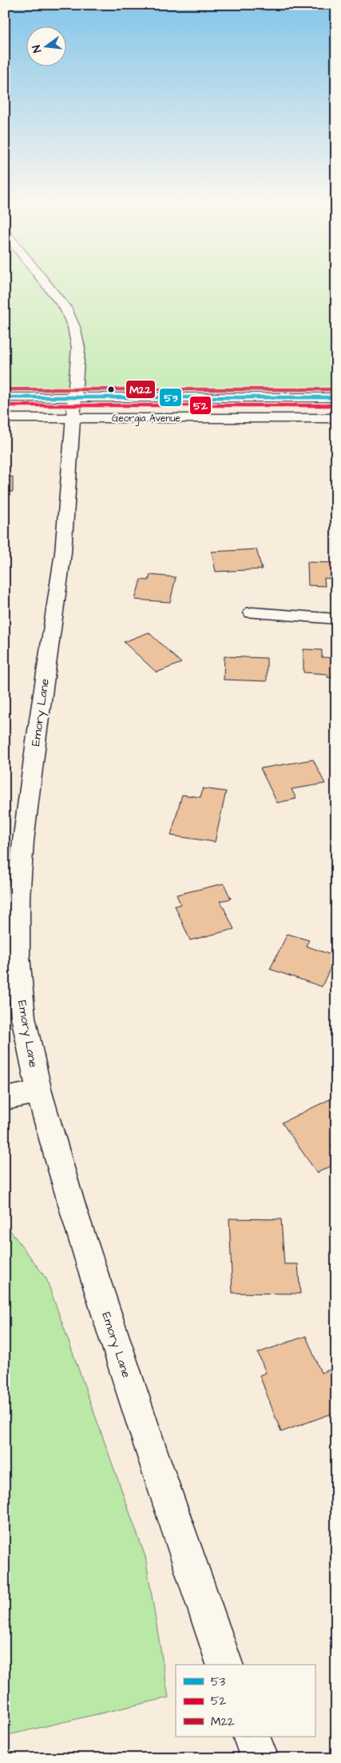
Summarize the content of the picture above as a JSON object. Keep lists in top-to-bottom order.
{
  "streets": {
    "street": ["Georgia Avenue", "Emory Lane"]
  },
  "crossings": [
    ["Georgia Avenue", "Emory Lane"]
  ],
  "lines": ["transit line M22", "transit line 53", "transit line 52"],
  "legend": ["53", "52", "M22"],
  "north": "left"
}
